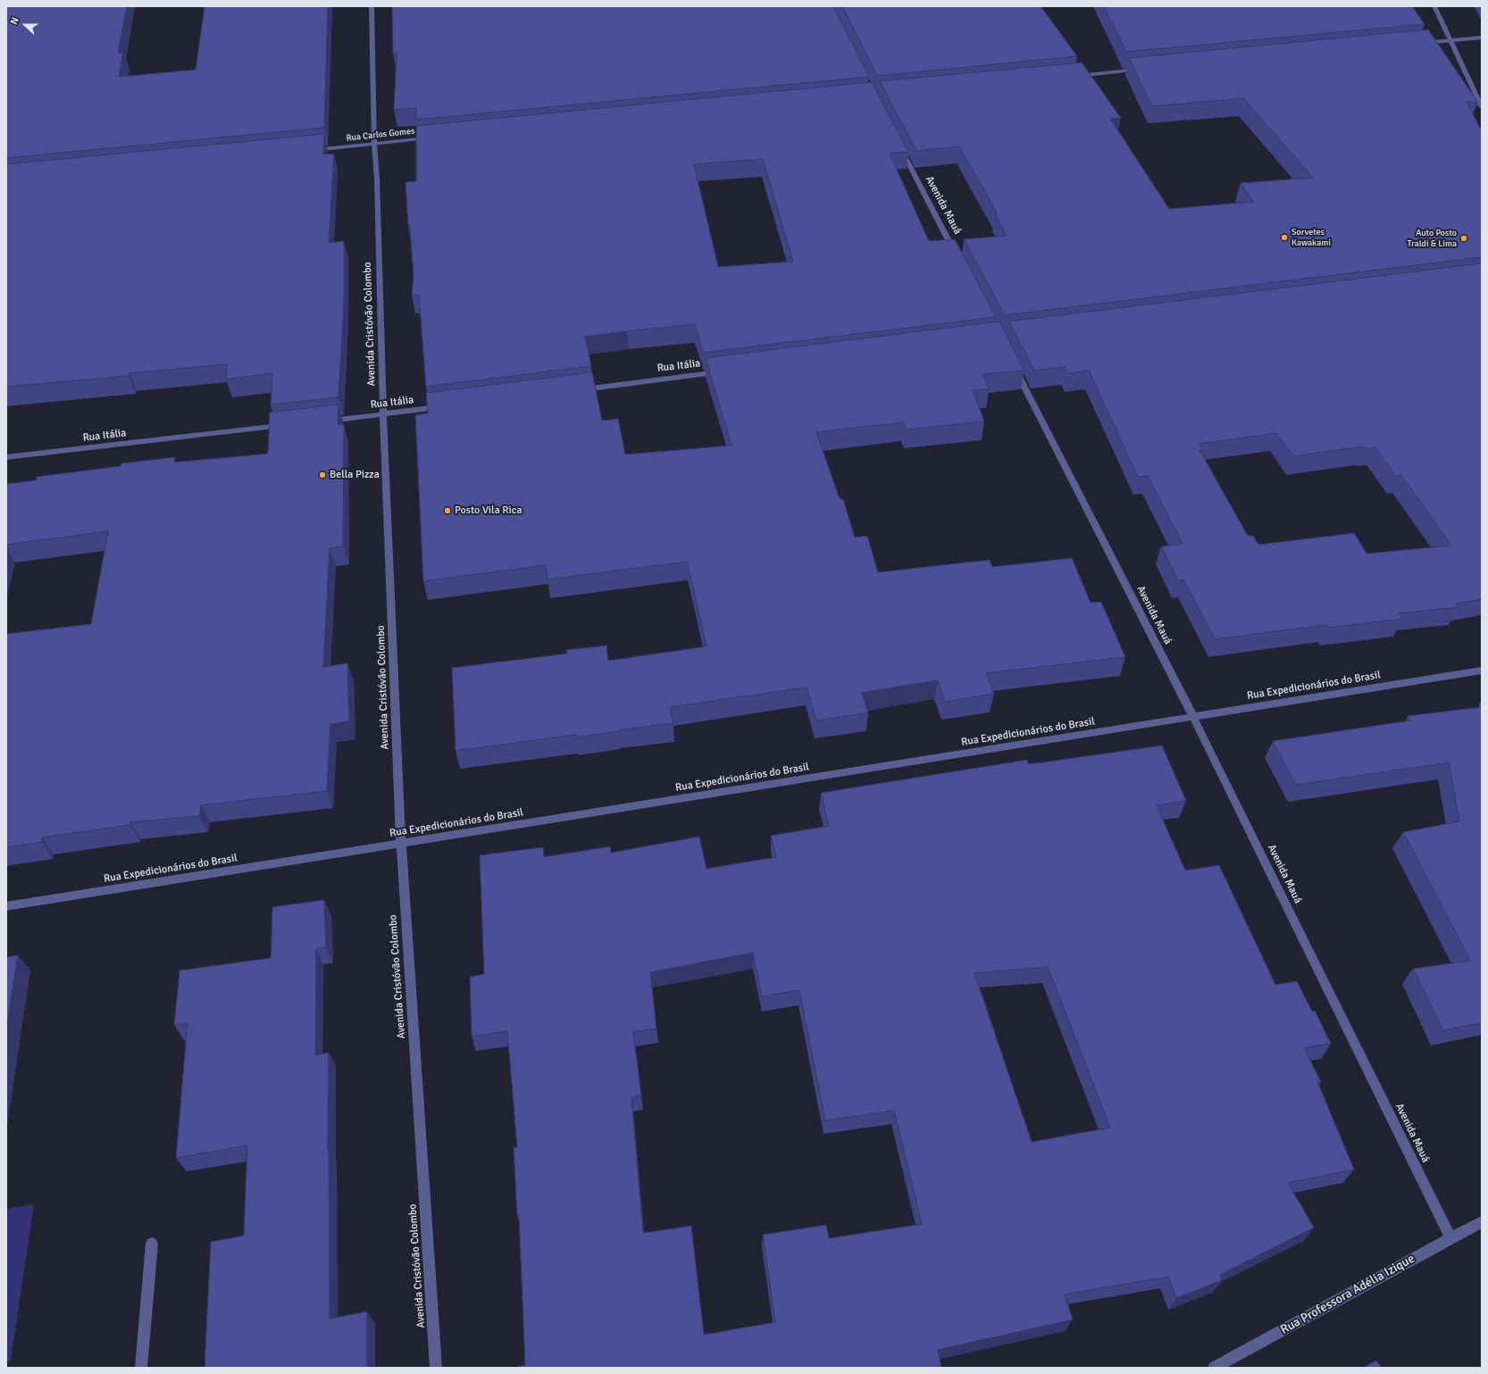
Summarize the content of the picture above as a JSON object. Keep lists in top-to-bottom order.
{
  "streets": {
    "street": [
      "Rua Carlos Gomes",
      "Avenida Mauá",
      "Avenida Cristóvão Colombo",
      "Rua Itália",
      "Rua Expedicionários do Brasil",
      "Rua Professora Adélia Izique"
    ]
  },
  "crossings": [
    ["Rua Carlos Gomes", "Avenida Cristóvão Colombo"],
    ["Avenida Mauá", "Rua Expedicionários do Brasil"],
    ["Avenida Mauá", "Rua Professora Adélia Izique"],
    ["Avenida Cristóvão Colombo", "Rua Itália"],
    ["Avenida Cristóvão Colombo", "Rua Expedicionários do Brasil"]
  ],
  "places": [
    "Sorvetes Kawakami",
    "Auto Posto Traldi & Lima",
    "Bella Pizza",
    "Posto Vila Rica"
  ],
  "north": "left"
}
